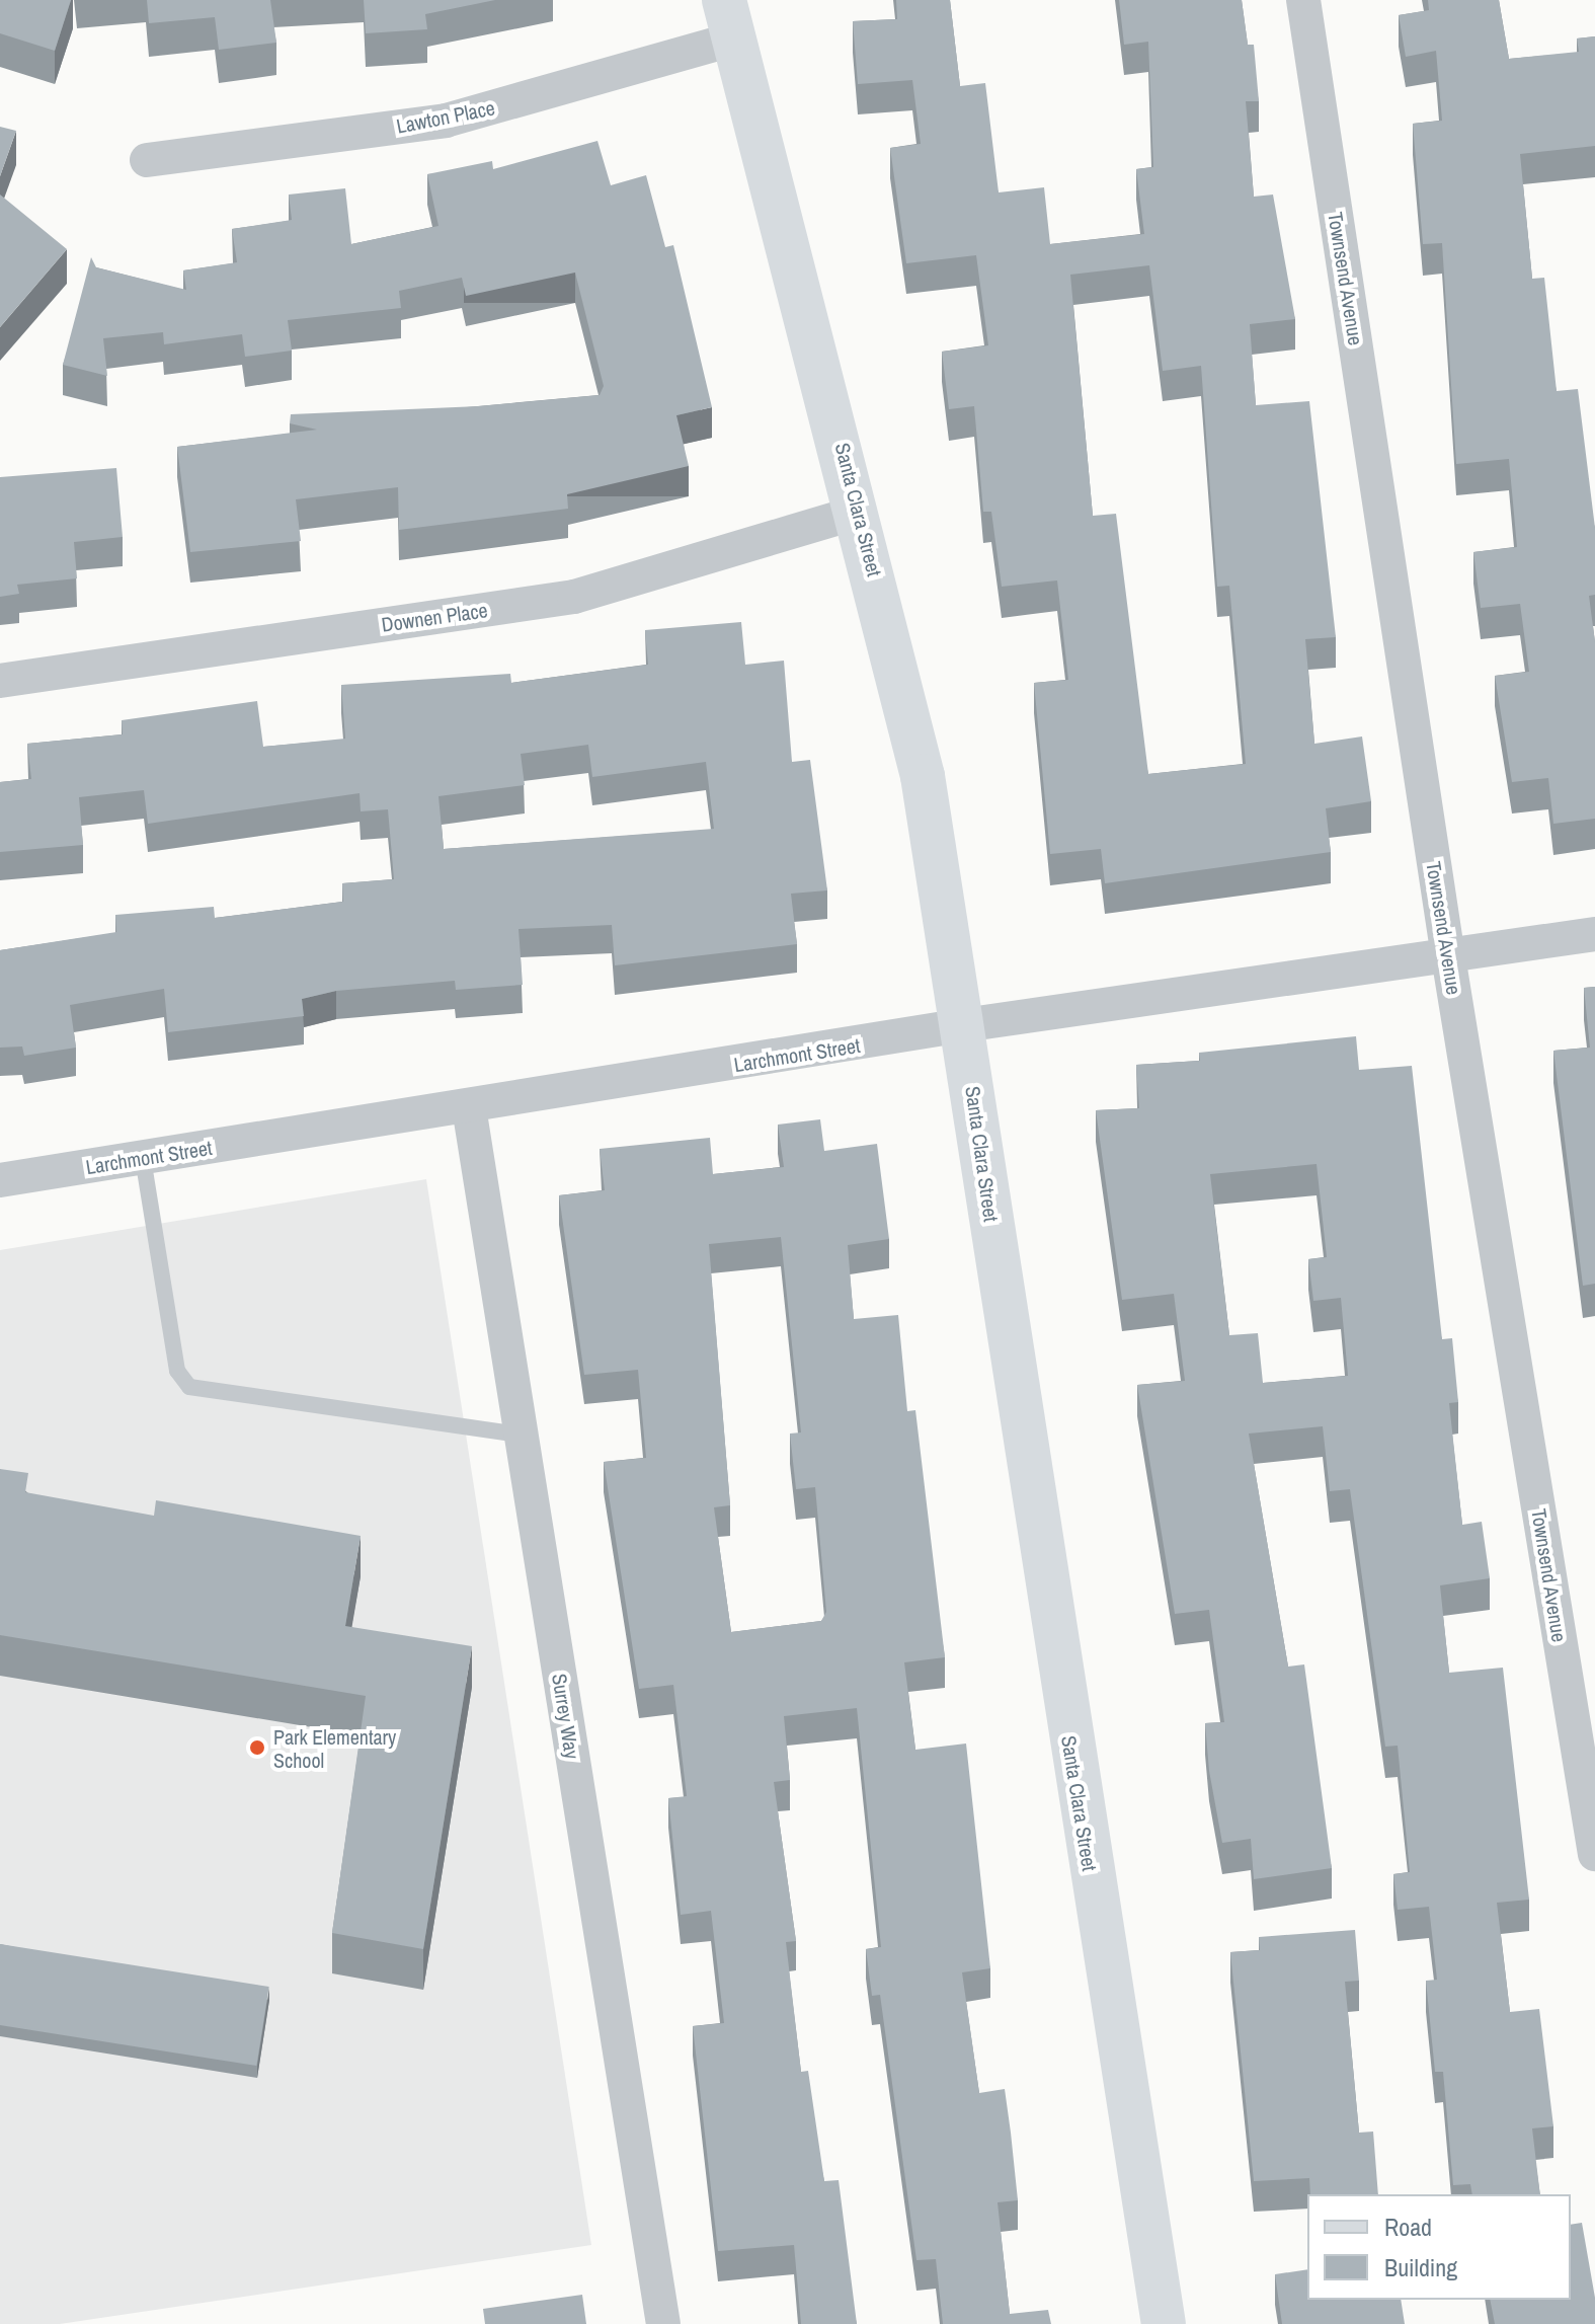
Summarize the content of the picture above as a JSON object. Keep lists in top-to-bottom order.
{
  "streets": {
    "main road": ["Santa Clara Street"],
    "street": [
      "Lawton Place",
      "Townsend Avenue",
      "Downen Place",
      "Larchmont Street",
      "Surrey Way"
    ]
  },
  "crossings": [
    ["Lawton Place", "Santa Clara Street"],
    ["Townsend Avenue", "Larchmont Street"],
    ["Santa Clara Street", "Downen Place"],
    ["Santa Clara Street", "Larchmont Street"],
    ["Larchmont Street", "Surrey Way"]
  ],
  "places": ["Park Elementary School"],
  "legend": ["Road", "Building"]
}
